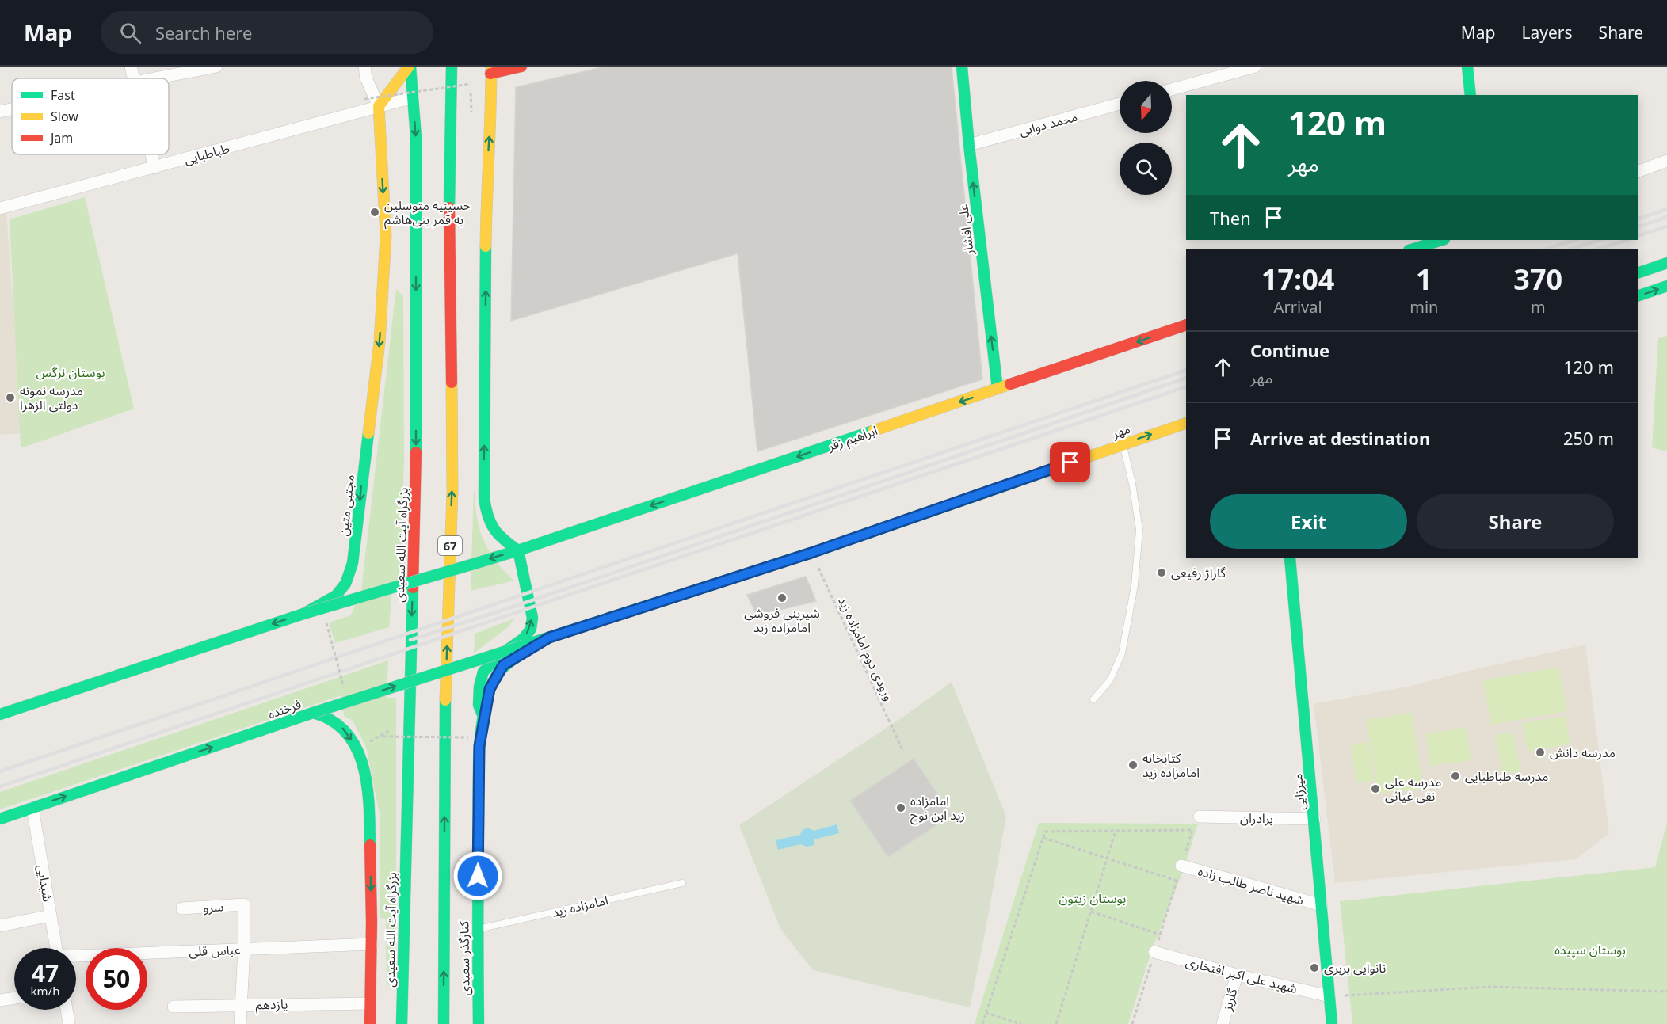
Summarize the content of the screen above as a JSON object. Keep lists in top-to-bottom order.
{
  "streets": {
    "main road": [
      "علی افشار",
      "مهر",
      "ابراهیم زقر",
      "مجتبی متین",
      "بزرگراه آیت الله سعیدی",
      "67",
      "فرخنده",
      "میرزایی",
      "کنارگذر سعیدی"
    ],
    "street": [
      "محمد دوابی",
      "طباطبایی",
      "برادران",
      "شیدایی",
      "شهید ناصر طالب زاده",
      "سرو",
      "عباس قلی",
      "شهید علی اکبر افتخاری",
      "گلریز",
      "یازدهم"
    ],
    "lane": ["امامزاده زید"],
    "path": ["ورودی دوم امامزاده زید"]
  },
  "crossings": [
    ["محمد دوابی", "علی افشار"],
    ["طباطبایی", "مجتبی متین"],
    ["طباطبایی", "بزرگراه آیت الله سعیدی"],
    ["علی افشار", "ابراهیم زقر"],
    ["مهر", "ورودی دوم امامزاده زید"],
    ["مهر", "کنارگذر سعیدی"],
    ["ابراهیم زقر", "مجتبی متین"],
    ["فرخنده", "شیدایی"],
    ["فرخنده", "عباس قلی"],
    ["فرخنده", "یازدهم"],
    ["میرزایی", "برادران"],
    ["میرزایی", "شهید ناصر طالب زاده"],
    ["میرزایی", "شهید علی اکبر افتخاری"],
    ["امامزاده زید", "کنارگذر سعیدی"],
    ["سرو", "عباس قلی"],
    ["شهید علی اکبر افتخاری", "گلریز"]
  ],
  "one_way": ["علی افشار", "ابراهیم زقر", "مجتبی متین"],
  "parks": ["بوستان نرگس", "بوستان زیتون", "بوستان سپیده"],
  "places": [
    "حسینیه متوسلین به قمر بنی‌هاشم",
    "مدرسه نمونه دولتی الزهرا",
    "گاراژ رفیعی",
    "شیرینی فروشی امامزاده زید",
    "مدرسه دانش",
    "کتابخانه امامزاده زید",
    "مدرسه طباطبایی",
    "مدرسه علی نقی غیاثی",
    "امامزاده زید ابن نوح",
    "نانوایی بربری"
  ],
  "legend": ["Fast", "Slow", "Jam"],
  "north": "bottom",
  "page": {
    "header": "Map",
    "search": "Search here",
    "nav": ["Map", "Layers", "Share"],
    "turn": ["120 m", "مهر"],
    "then": "Then",
    "eta": [
      "17:04",
      "Arrival",
      "1",
      "min",
      "370",
      "m"
    ],
    "list": [
      {
        "name": "Continue",
        "note": "مهر",
        "value": "120 m"
      },
      {
        "name": "Arrive at destination",
        "value": "250 m"
      }
    ],
    "buttons": ["Exit", "Share"],
    "speed": "47 km/h",
    "limit": "50"
  }
}
